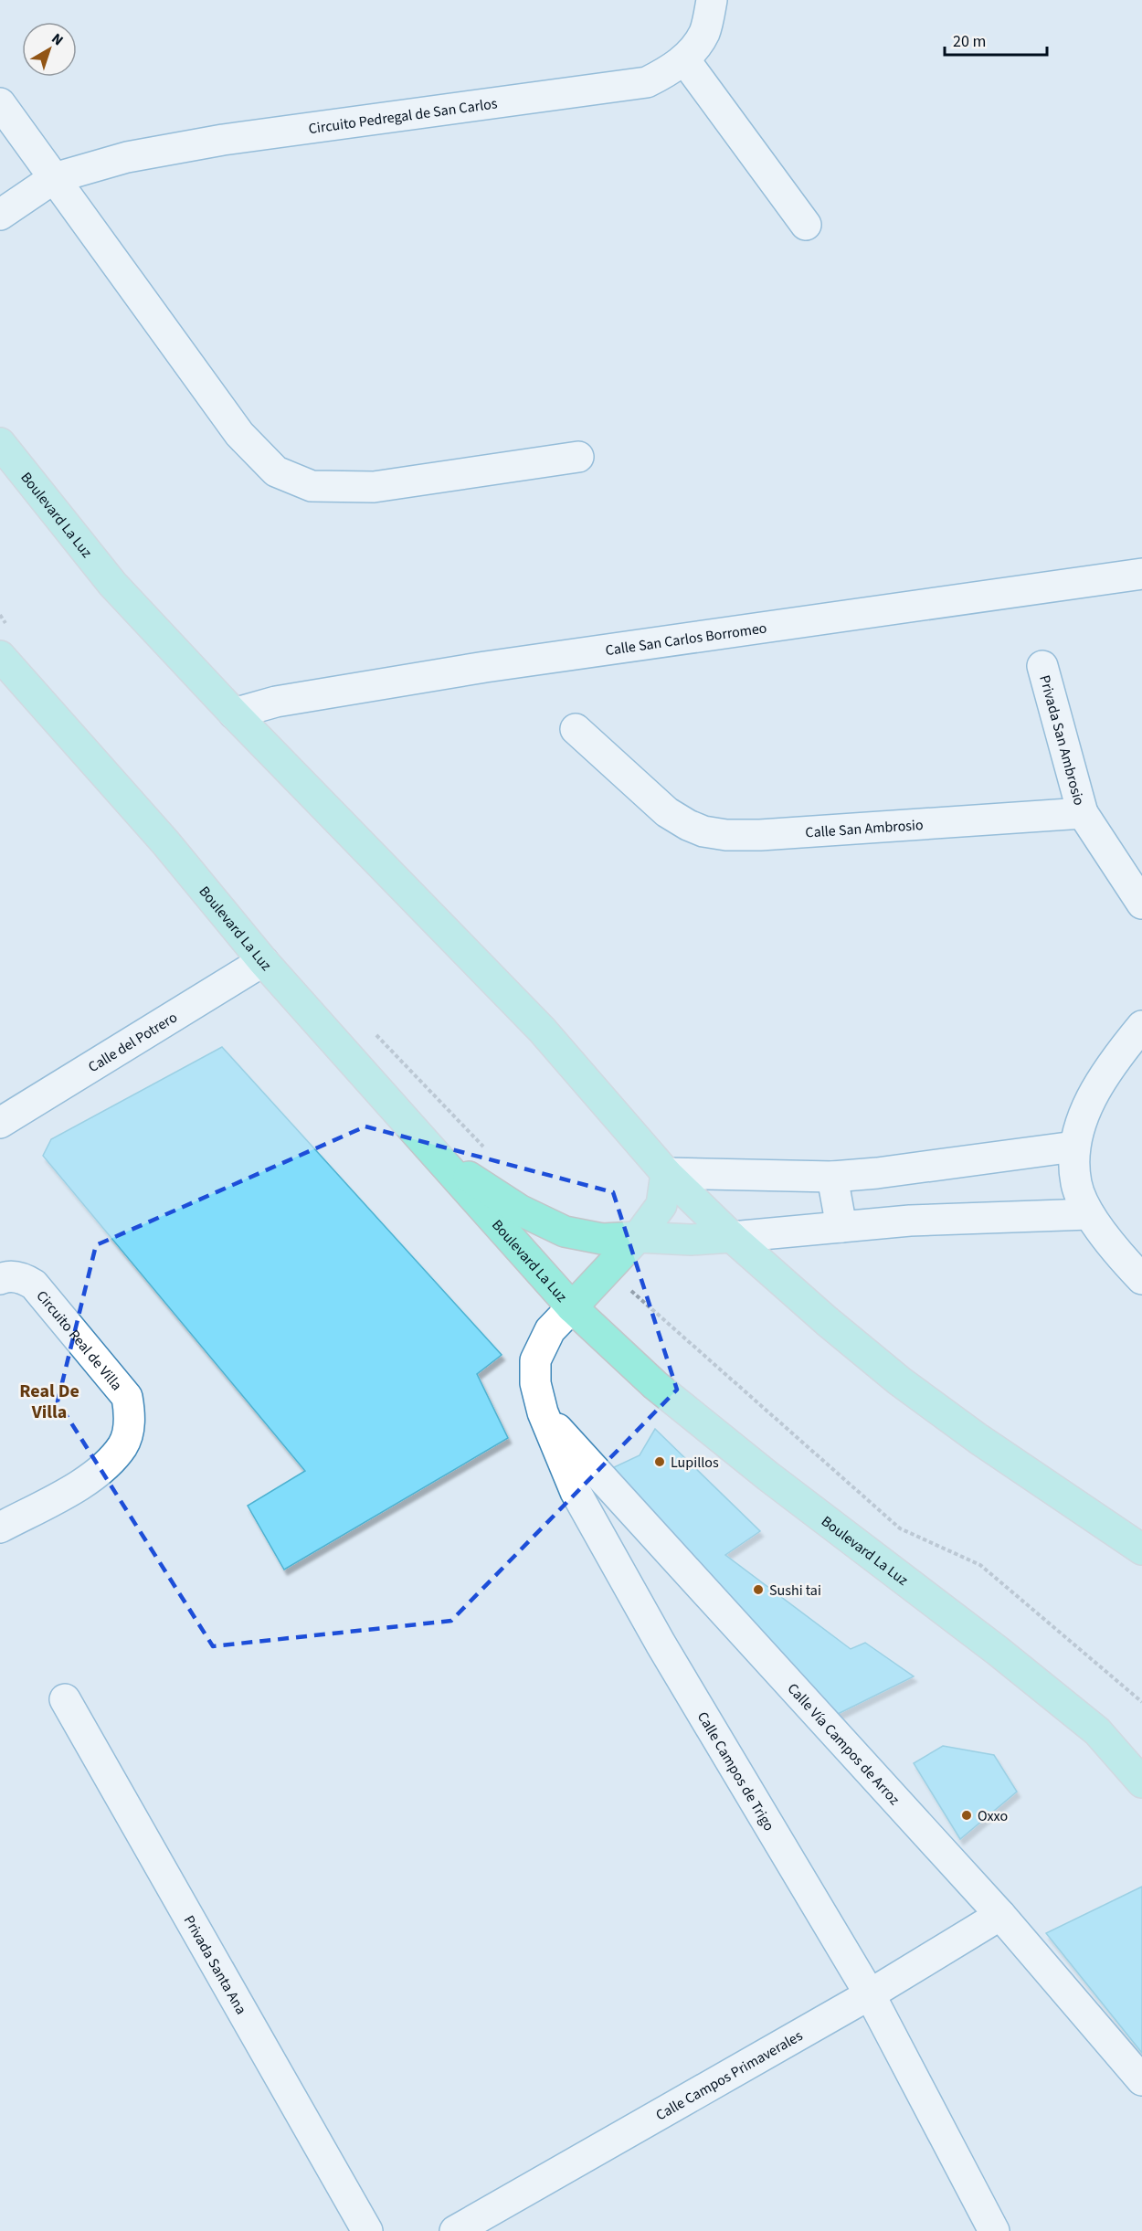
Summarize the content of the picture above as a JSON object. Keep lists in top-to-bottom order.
{
  "streets": {
    "main road": ["Boulevard La Luz"],
    "street": [
      "Circuito Pedregal de San Carlos",
      "Calle San Carlos Borromeo",
      "Privada San Ambrosio",
      "Calle San Ambrosio",
      "Calle del Potrero",
      "Circuito Real de Villa",
      "Calle Vía Campos de Arroz",
      "Calle Campos de Trigo",
      "Privada Santa Ana",
      "Calle Campos Primaverales"
    ]
  },
  "crossings": [
    ["Boulevard La Luz", "Calle San Carlos Borromeo"],
    ["Boulevard La Luz", "Calle del Potrero"],
    ["Boulevard La Luz", "Calle Campos de Trigo"],
    ["Privada San Ambrosio", "Calle San Ambrosio"],
    ["Calle Vía Campos de Arroz", "Calle Campos de Trigo"],
    ["Calle Vía Campos de Arroz", "Calle Campos Primaverales"],
    ["Calle Campos de Trigo", "Calle Campos Primaverales"]
  ],
  "districts": ["Real De Villa"],
  "places": ["Lupillos", "Sushi tai", "Oxxo"],
  "scale_bar": "20 m",
  "north": "top right"
}
